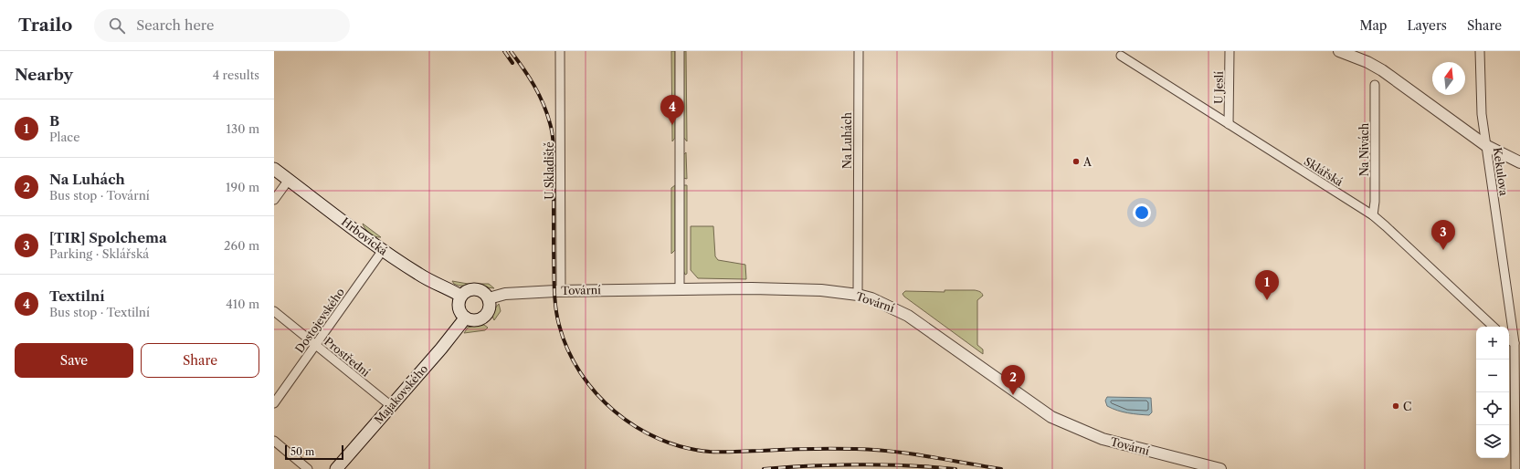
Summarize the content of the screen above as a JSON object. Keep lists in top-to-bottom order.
{
  "streets": {
    "main road": ["Hrbovická", "Majakovského"],
    "street": [
      "U Jeslí",
      "Na Luhách",
      "Na Nivách",
      "U Skladiště",
      "Sklářská",
      "Kekulova",
      "Tovární",
      "Dostojevského",
      "Prostřední"
    ]
  },
  "crossings": [
    ["U Jeslí", "Sklářská"],
    ["Na Luhách", "Tovární"],
    ["Na Nivách", "Sklářská"],
    ["U Skladiště", "Tovární"],
    ["Hrbovická", "Tovární"],
    ["Hrbovická", "Dostojevského"],
    ["Hrbovická", "Majakovského"],
    ["Tovární", "Majakovského"],
    ["Dostojevského", "Prostřední"],
    ["Prostřední", "Majakovského"]
  ],
  "places": ["A", "C"],
  "scale_bar": "50 m",
  "north": "top",
  "page": {
    "header": "Trailo",
    "search": "Search here",
    "nav": ["Map", "Layers", "Share"],
    "heading": ["Nearby", "4 results"],
    "pins": [
      "4",
      "3",
      "1",
      "2"
    ],
    "list": [
      {
        "mark": "1",
        "name": "B",
        "note": "Place",
        "value": "130 m"
      },
      {
        "mark": "2",
        "name": "Na Luhách",
        "note": "Bus stop · Tovární",
        "value": "190 m"
      },
      {
        "mark": "3",
        "name": "[TIR] Spolchema",
        "note": "Parking · Sklářská",
        "value": "260 m"
      },
      {
        "mark": "4",
        "name": "Textilní",
        "note": "Bus stop · Textilní",
        "value": "410 m"
      }
    ],
    "map_buttons": ["+", "−"],
    "buttons": ["Save", "Share"],
    "scale": "50 m"
  }
}
